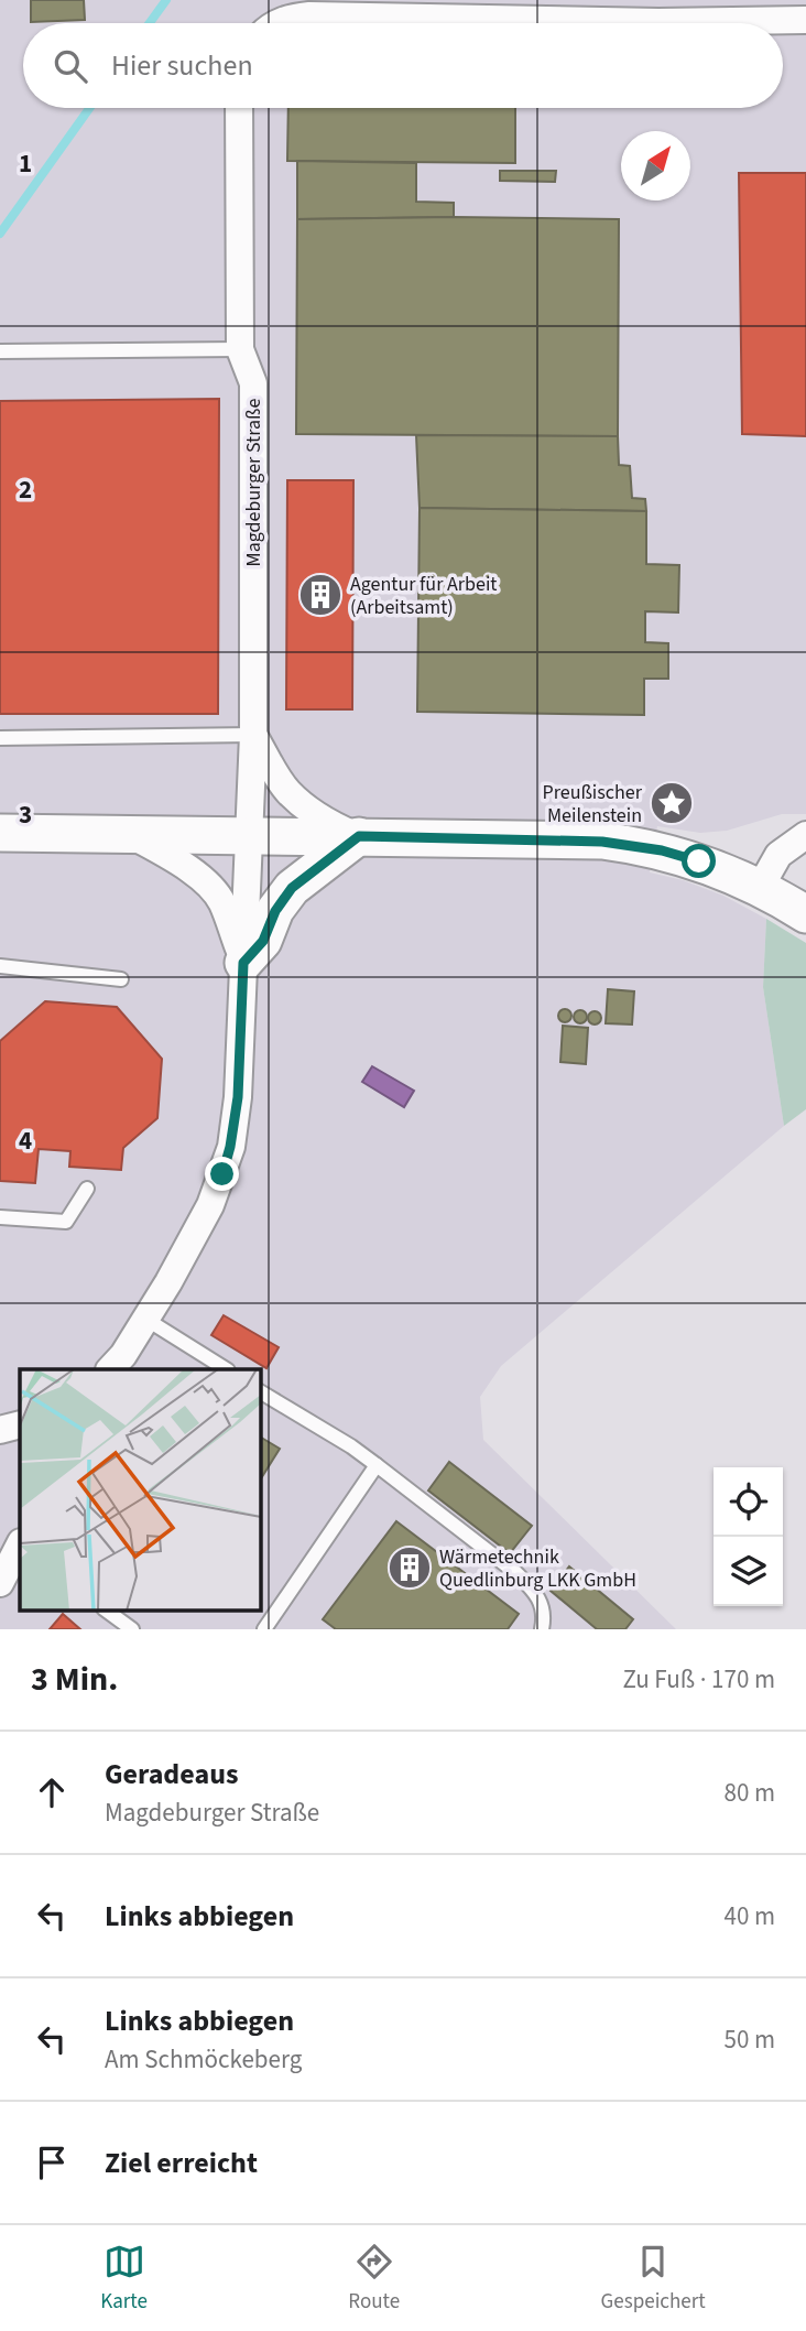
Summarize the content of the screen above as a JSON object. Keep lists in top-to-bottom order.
{
  "streets": {
    "street": ["Magdeburger Straße"]
  },
  "places": {
    "building": ["Agentur für Arbeit (Arbeitsamt)", "Wärmetechnik Quedlinburg LKK GmbH"],
    "place": ["Preußischer Meilenstein"]
  },
  "north": "top right",
  "page": {
    "search": "Hier suchen",
    "heading": ["3 Min.", "Zu Fuß · 170 m"],
    "list": [
      ["Geradeaus", "Magdeburger Straße", "80 m"],
      ["Links abbiegen", "40 m"],
      ["Links abbiegen", "Am Schmöckeberg", "50 m"],
      "Ziel erreicht"
    ],
    "nav": ["Karte", "Route", "Gespeichert"]
  },
  "grid": {
    "rows": [
      "1",
      "2",
      "3",
      "4"
    ]
  }
}
